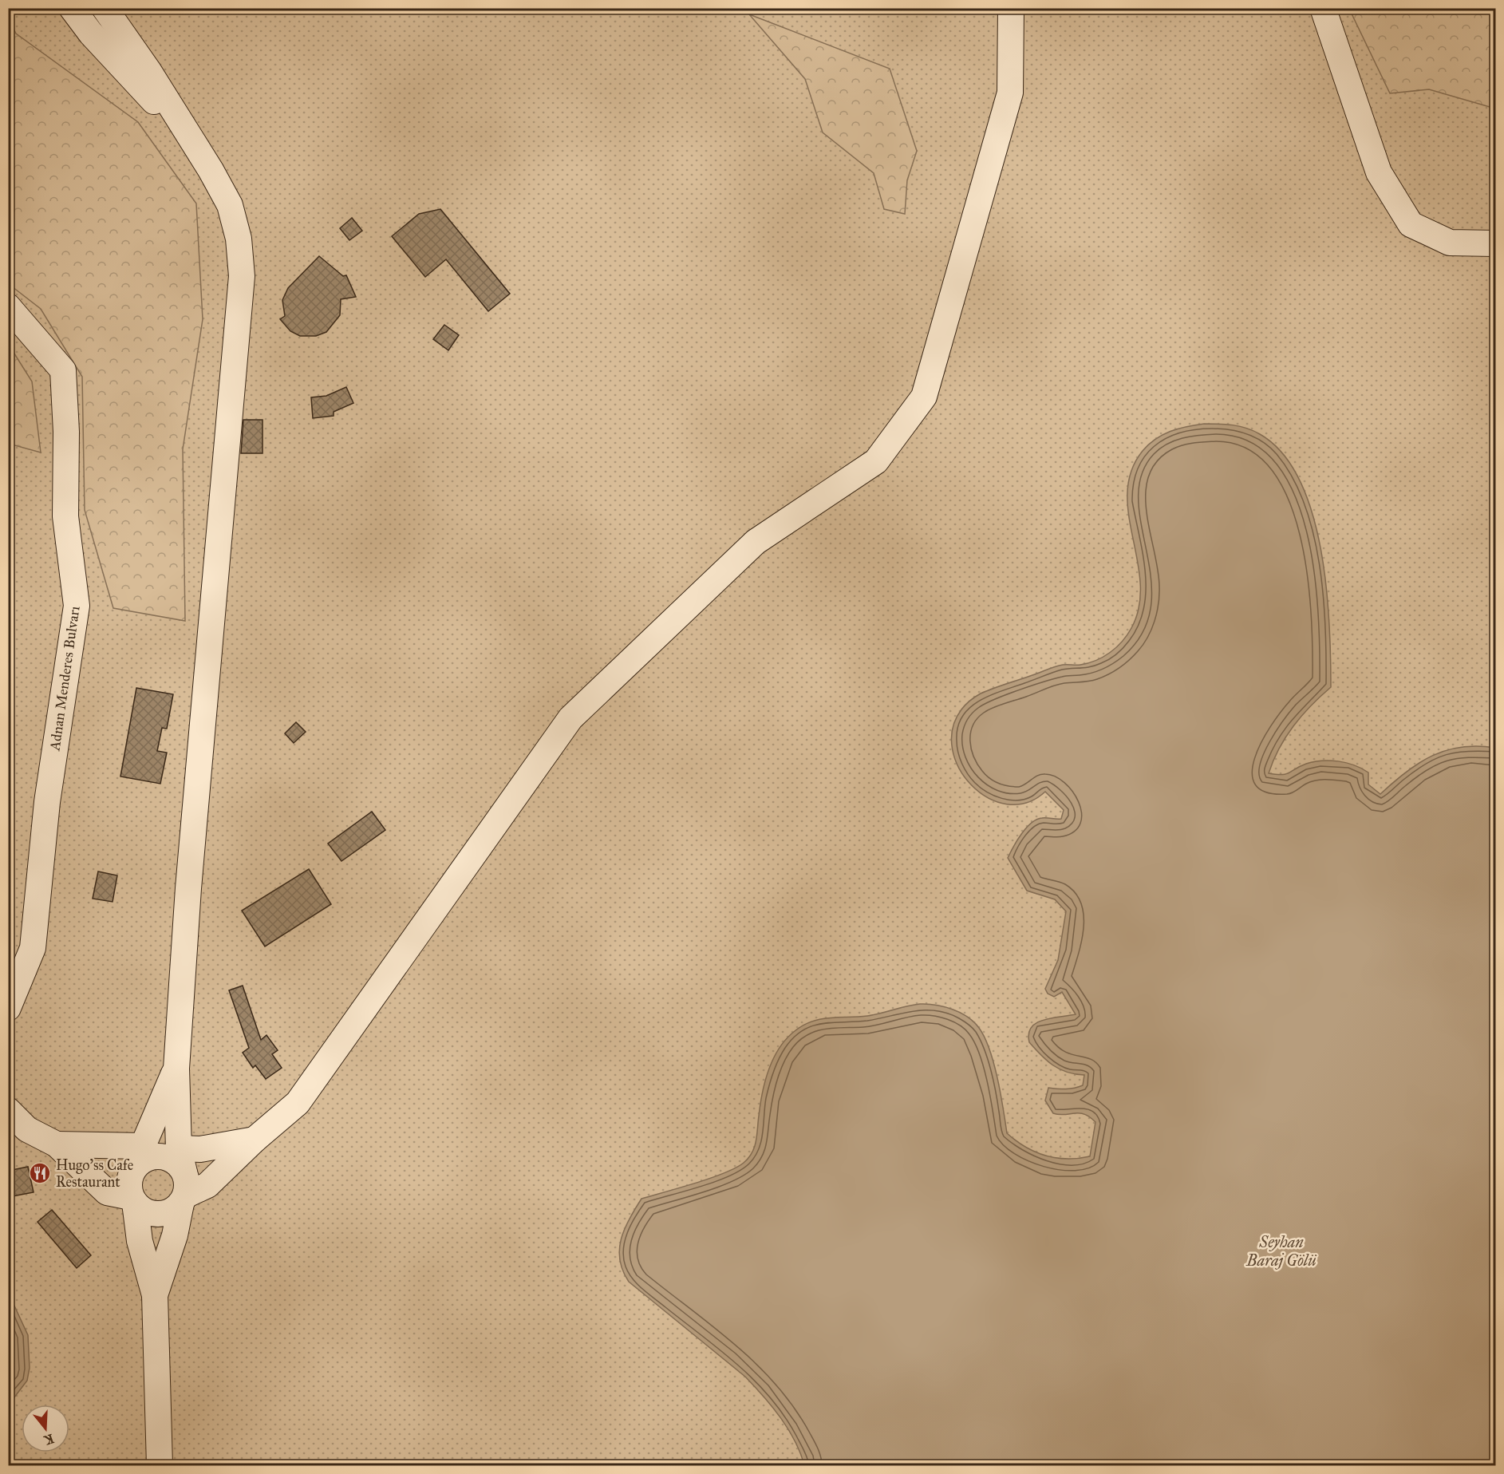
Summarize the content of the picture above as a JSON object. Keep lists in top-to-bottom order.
{
  "streets": {
    "main road": ["Adnan Menderes Bulvarı"]
  },
  "water": ["Seyhan Baraj Gölü"],
  "places": {
    "restaurant": ["Hugo'ss Cafe Restaurant"]
  },
  "north": "bottom"
}
